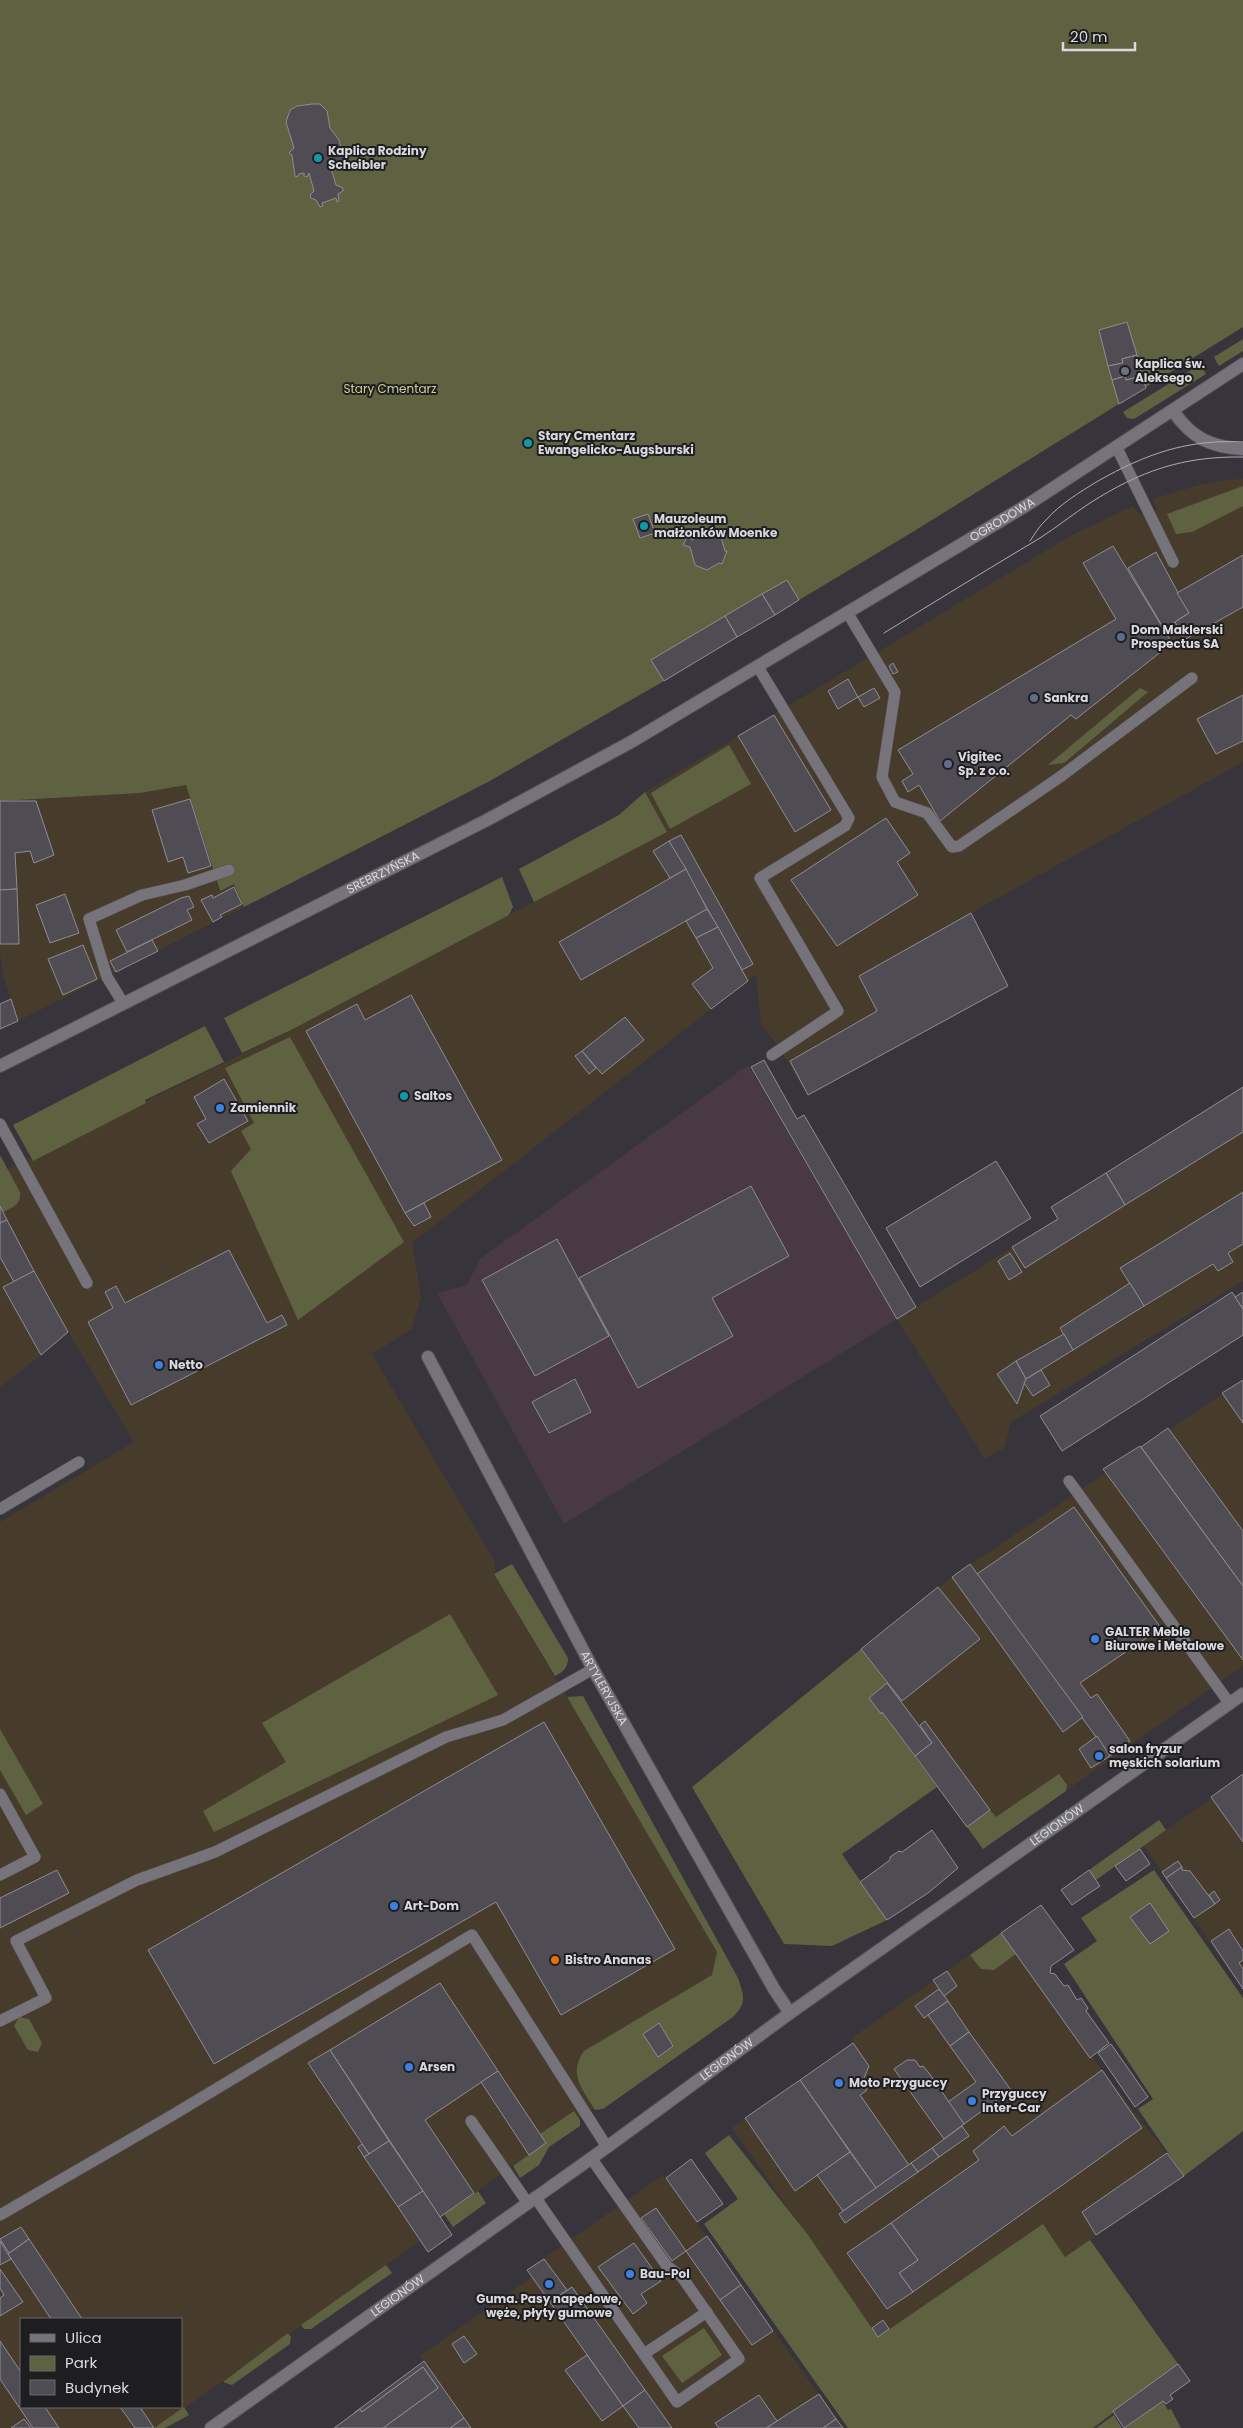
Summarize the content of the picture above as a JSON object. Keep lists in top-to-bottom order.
{
  "streets": {
    "street": [
      "OGRODOWA",
      "SREBRZYŃSKA",
      "ARTYLERYJSKA",
      "LEGIONÓW"
    ]
  },
  "crossings": [
    ["OGRODOWA", "SREBRZYŃSKA"],
    ["ARTYLERYJSKA", "LEGIONÓW"]
  ],
  "parks": ["Stary Cmentarz"],
  "places": [
    "Kaplica Rodziny Scheibler",
    "Kaplica św. Aleksego",
    "Stary Cmentarz Ewangelicko-Augsburski",
    "Mauzoleum małżonków Moenke",
    "Dom Maklerski Prospectus SA",
    "Sankra",
    "Vigitec Sp. z o.o.",
    "Saltos",
    "Zamiennik",
    "Netto",
    "GALTER Meble Biurowe i Metalowe",
    "salon fryzur męskich solarium",
    "Art-Dom",
    "Bistro Ananas",
    "Arsen",
    "Moto Przyguccy",
    "Przyguccy Inter-Car",
    "Bau-Pol",
    "Guma. Pasy napędowe, węże, płyty gumowe"
  ],
  "legend": ["Ulica", "Park", "Budynek"],
  "scale_bar": "20 m"
}
